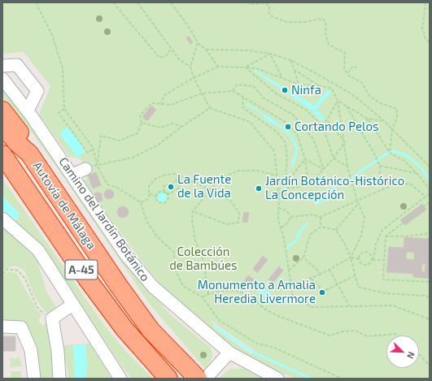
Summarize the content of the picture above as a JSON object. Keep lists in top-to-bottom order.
{
  "streets": {
    "highway": ["Autovía de Málaga", "A-45"],
    "street": ["Camino del Jardín Botánico"]
  },
  "parks": ["Colección de Bambúes"],
  "places": [
    "Ninfa",
    "Cortando Pelos",
    "La Fuente de la Vida",
    "Jardín Botánico-Histórico La Concepción",
    "Monumento a Amalia Heredia Livermore"
  ],
  "north": "bottom right"
}
